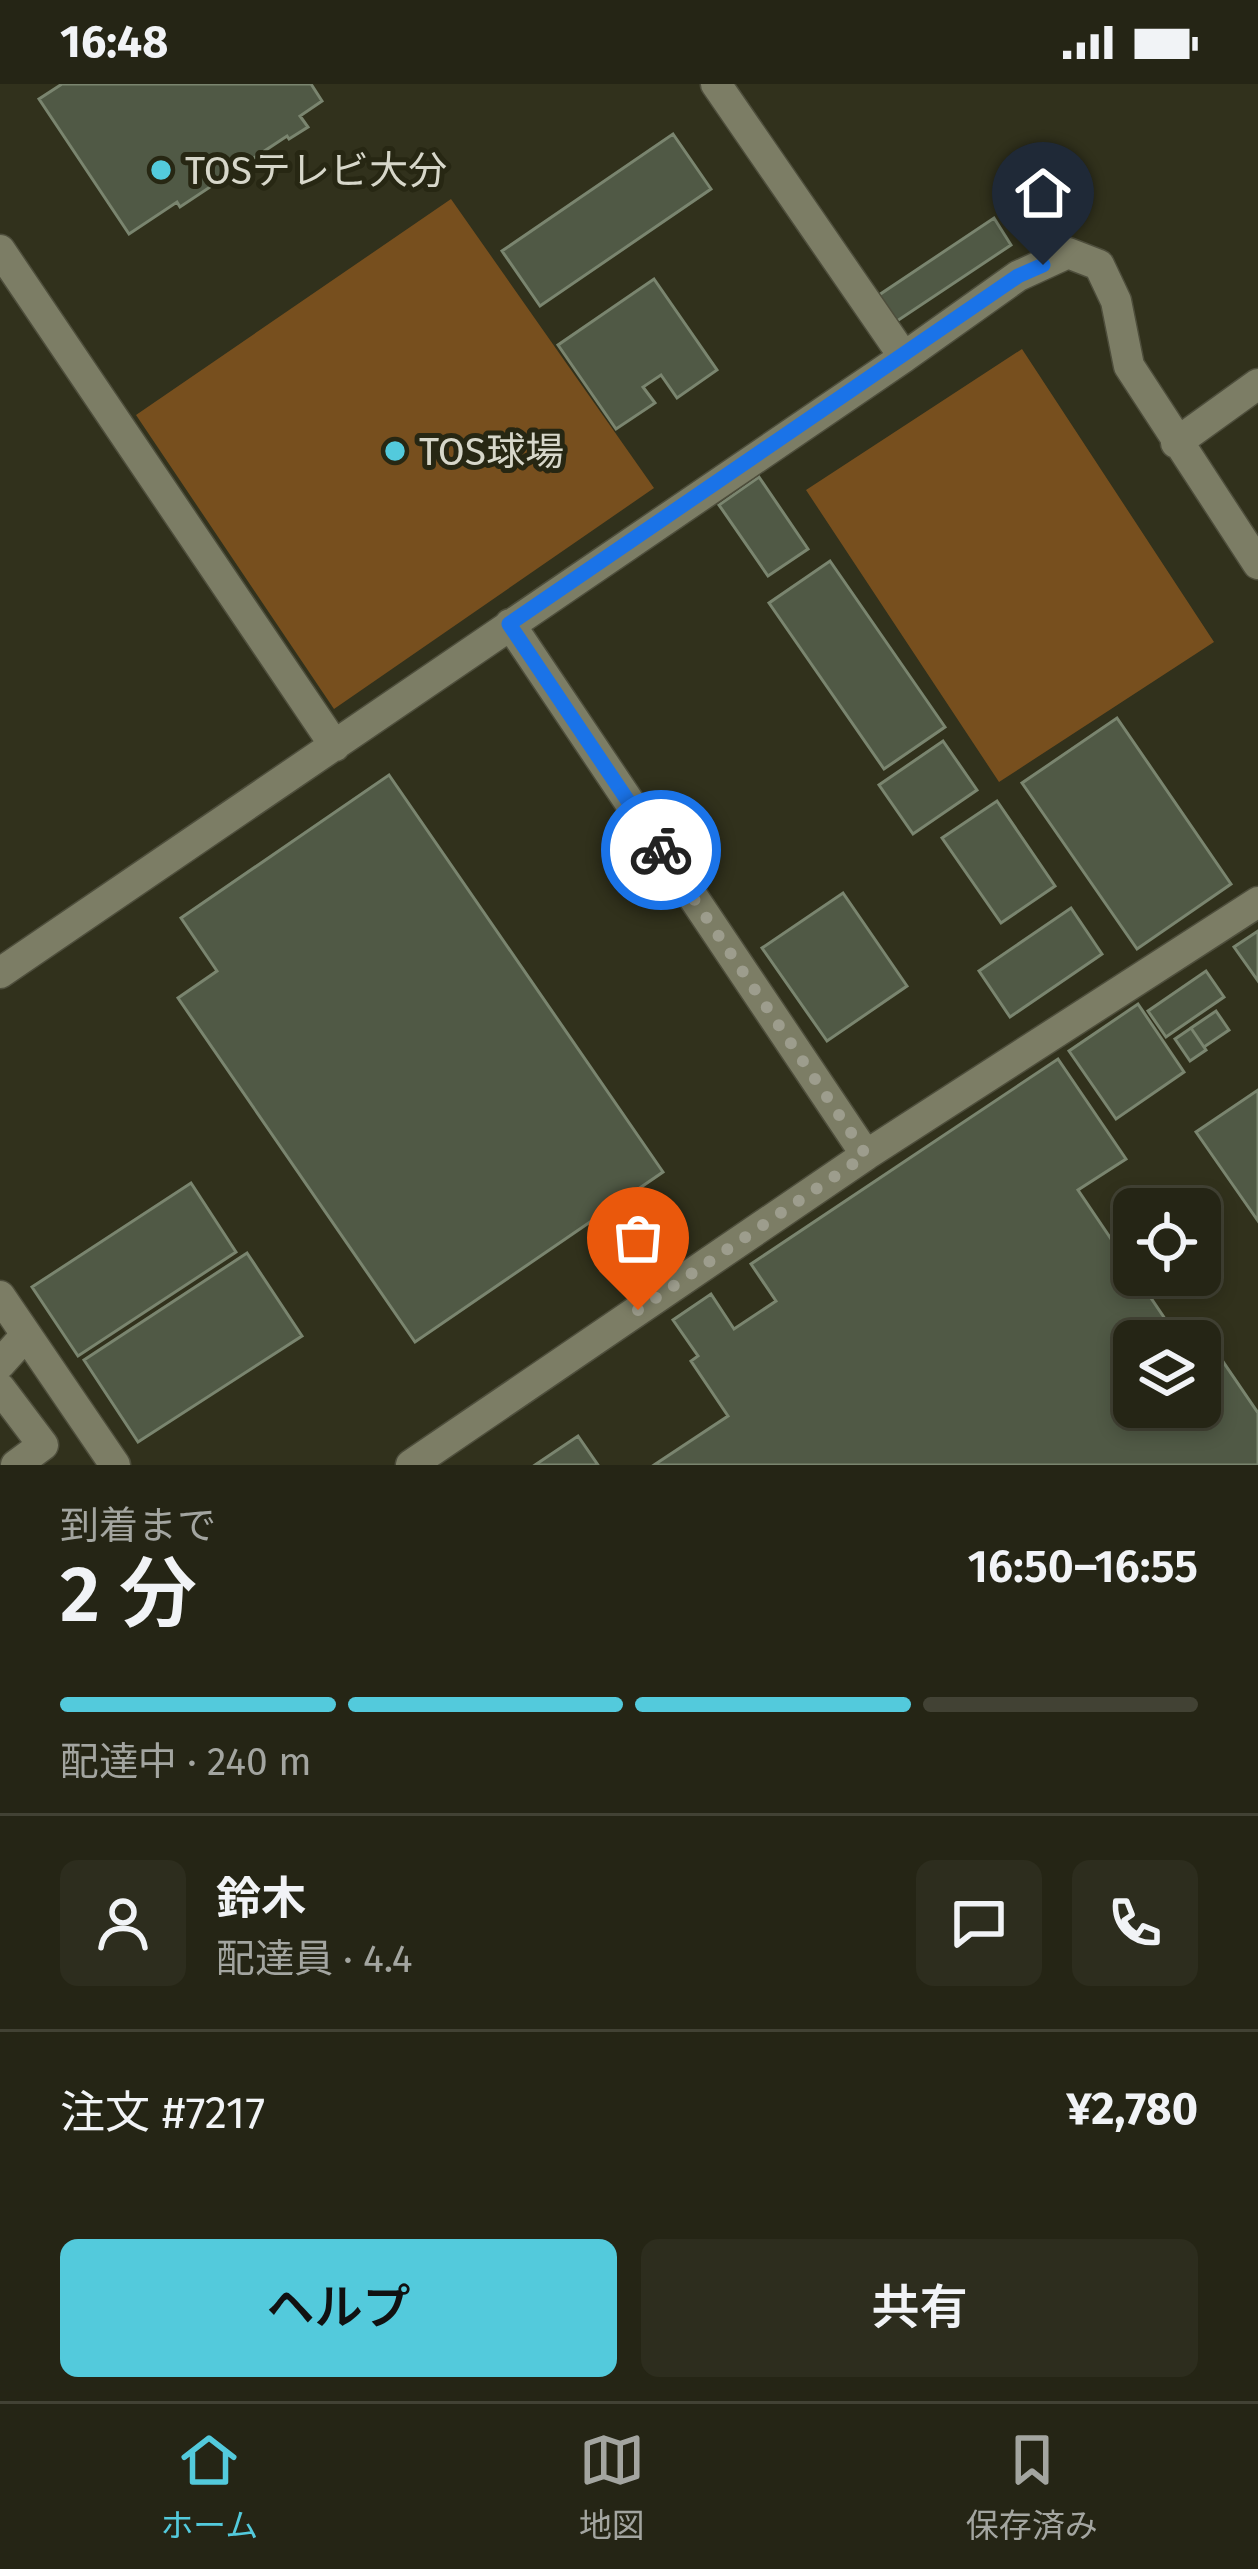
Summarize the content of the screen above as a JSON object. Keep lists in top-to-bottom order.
{
  "places": ["TOSテレビ大分", "TOS球場"],
  "page": {
    "status": "16:48",
    "heading": ["2 分", "到着まで", "16:50–16:55"],
    "panel": [
      "鈴木",
      "配達員 · 4.4",
      "注文 #7217",
      "¥2,780"
    ],
    "bar": "配達中 · 240 m",
    "buttons": ["ヘルプ", "共有"],
    "tabs": ["ホーム", "地図", "保存済み"]
  }
}
